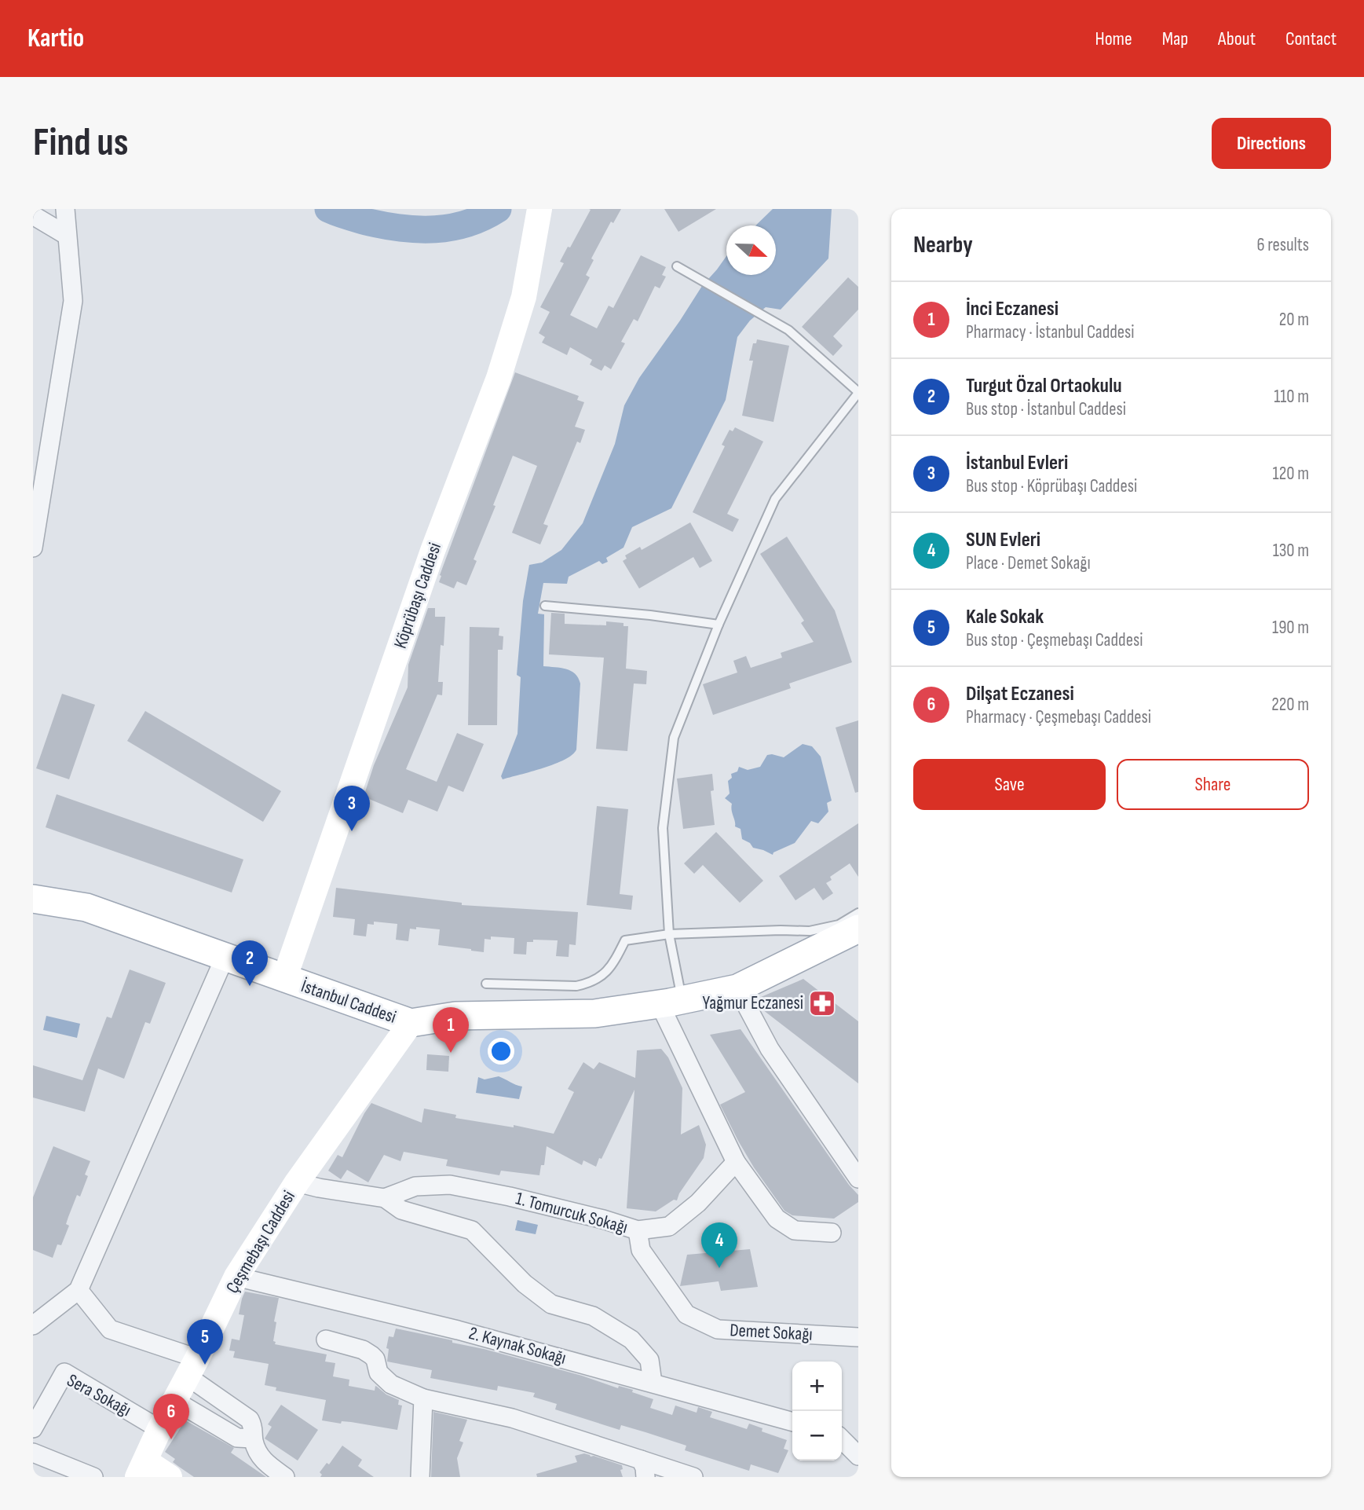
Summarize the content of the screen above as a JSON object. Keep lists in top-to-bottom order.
{
  "streets": {
    "main road": ["İstanbul Caddesi"],
    "street": [
      "Köprübaşı Caddesi",
      "1. Tomurcuk Sokağı",
      "Çeşmebaşı Caddesi",
      "Demet Sokağı",
      "2. Kaynak Sokağı",
      "Sera Sokağı"
    ]
  },
  "crossings": [
    ["Köprübaşı Caddesi", "İstanbul Caddesi"],
    ["İstanbul Caddesi", "Çeşmebaşı Caddesi"],
    ["1. Tomurcuk Sokağı", "Demet Sokağı"],
    ["Çeşmebaşı Caddesi", "2. Kaynak Sokağı"],
    ["Çeşmebaşı Caddesi", "Sera Sokağı"]
  ],
  "places": {
    "pharmacy": ["Yağmur Eczanesi"]
  },
  "north": "right",
  "page": {
    "header": "Kartio",
    "nav": [
      "Home",
      "Map",
      "About",
      "Contact"
    ],
    "buttons": [
      "Directions",
      ["Save", "Share"]
    ],
    "title": "Find us",
    "heading": ["Nearby", "6 results"],
    "list": [
      {
        "mark": "1",
        "name": "İnci Eczanesi",
        "note": "Pharmacy · İstanbul Caddesi",
        "value": "20 m"
      },
      {
        "mark": "2",
        "name": "Turgut Özal Ortaokulu",
        "note": "Bus stop · İstanbul Caddesi",
        "value": "110 m"
      },
      {
        "mark": "3",
        "name": "İstanbul Evleri",
        "note": "Bus stop · Köprübaşı Caddesi",
        "value": "120 m"
      },
      {
        "mark": "4",
        "name": "SUN Evleri",
        "note": "Place · Demet Sokağı",
        "value": "130 m"
      },
      {
        "mark": "5",
        "name": "Kale Sokak",
        "note": "Bus stop · Çeşmebaşı Caddesi",
        "value": "190 m"
      },
      {
        "mark": "6",
        "name": "Dilşat Eczanesi",
        "note": "Pharmacy · Çeşmebaşı Caddesi",
        "value": "220 m"
      }
    ],
    "pins": [
      "3",
      "2",
      "1",
      "4",
      "5",
      "6"
    ],
    "map_buttons": ["+", "−"]
  }
}
